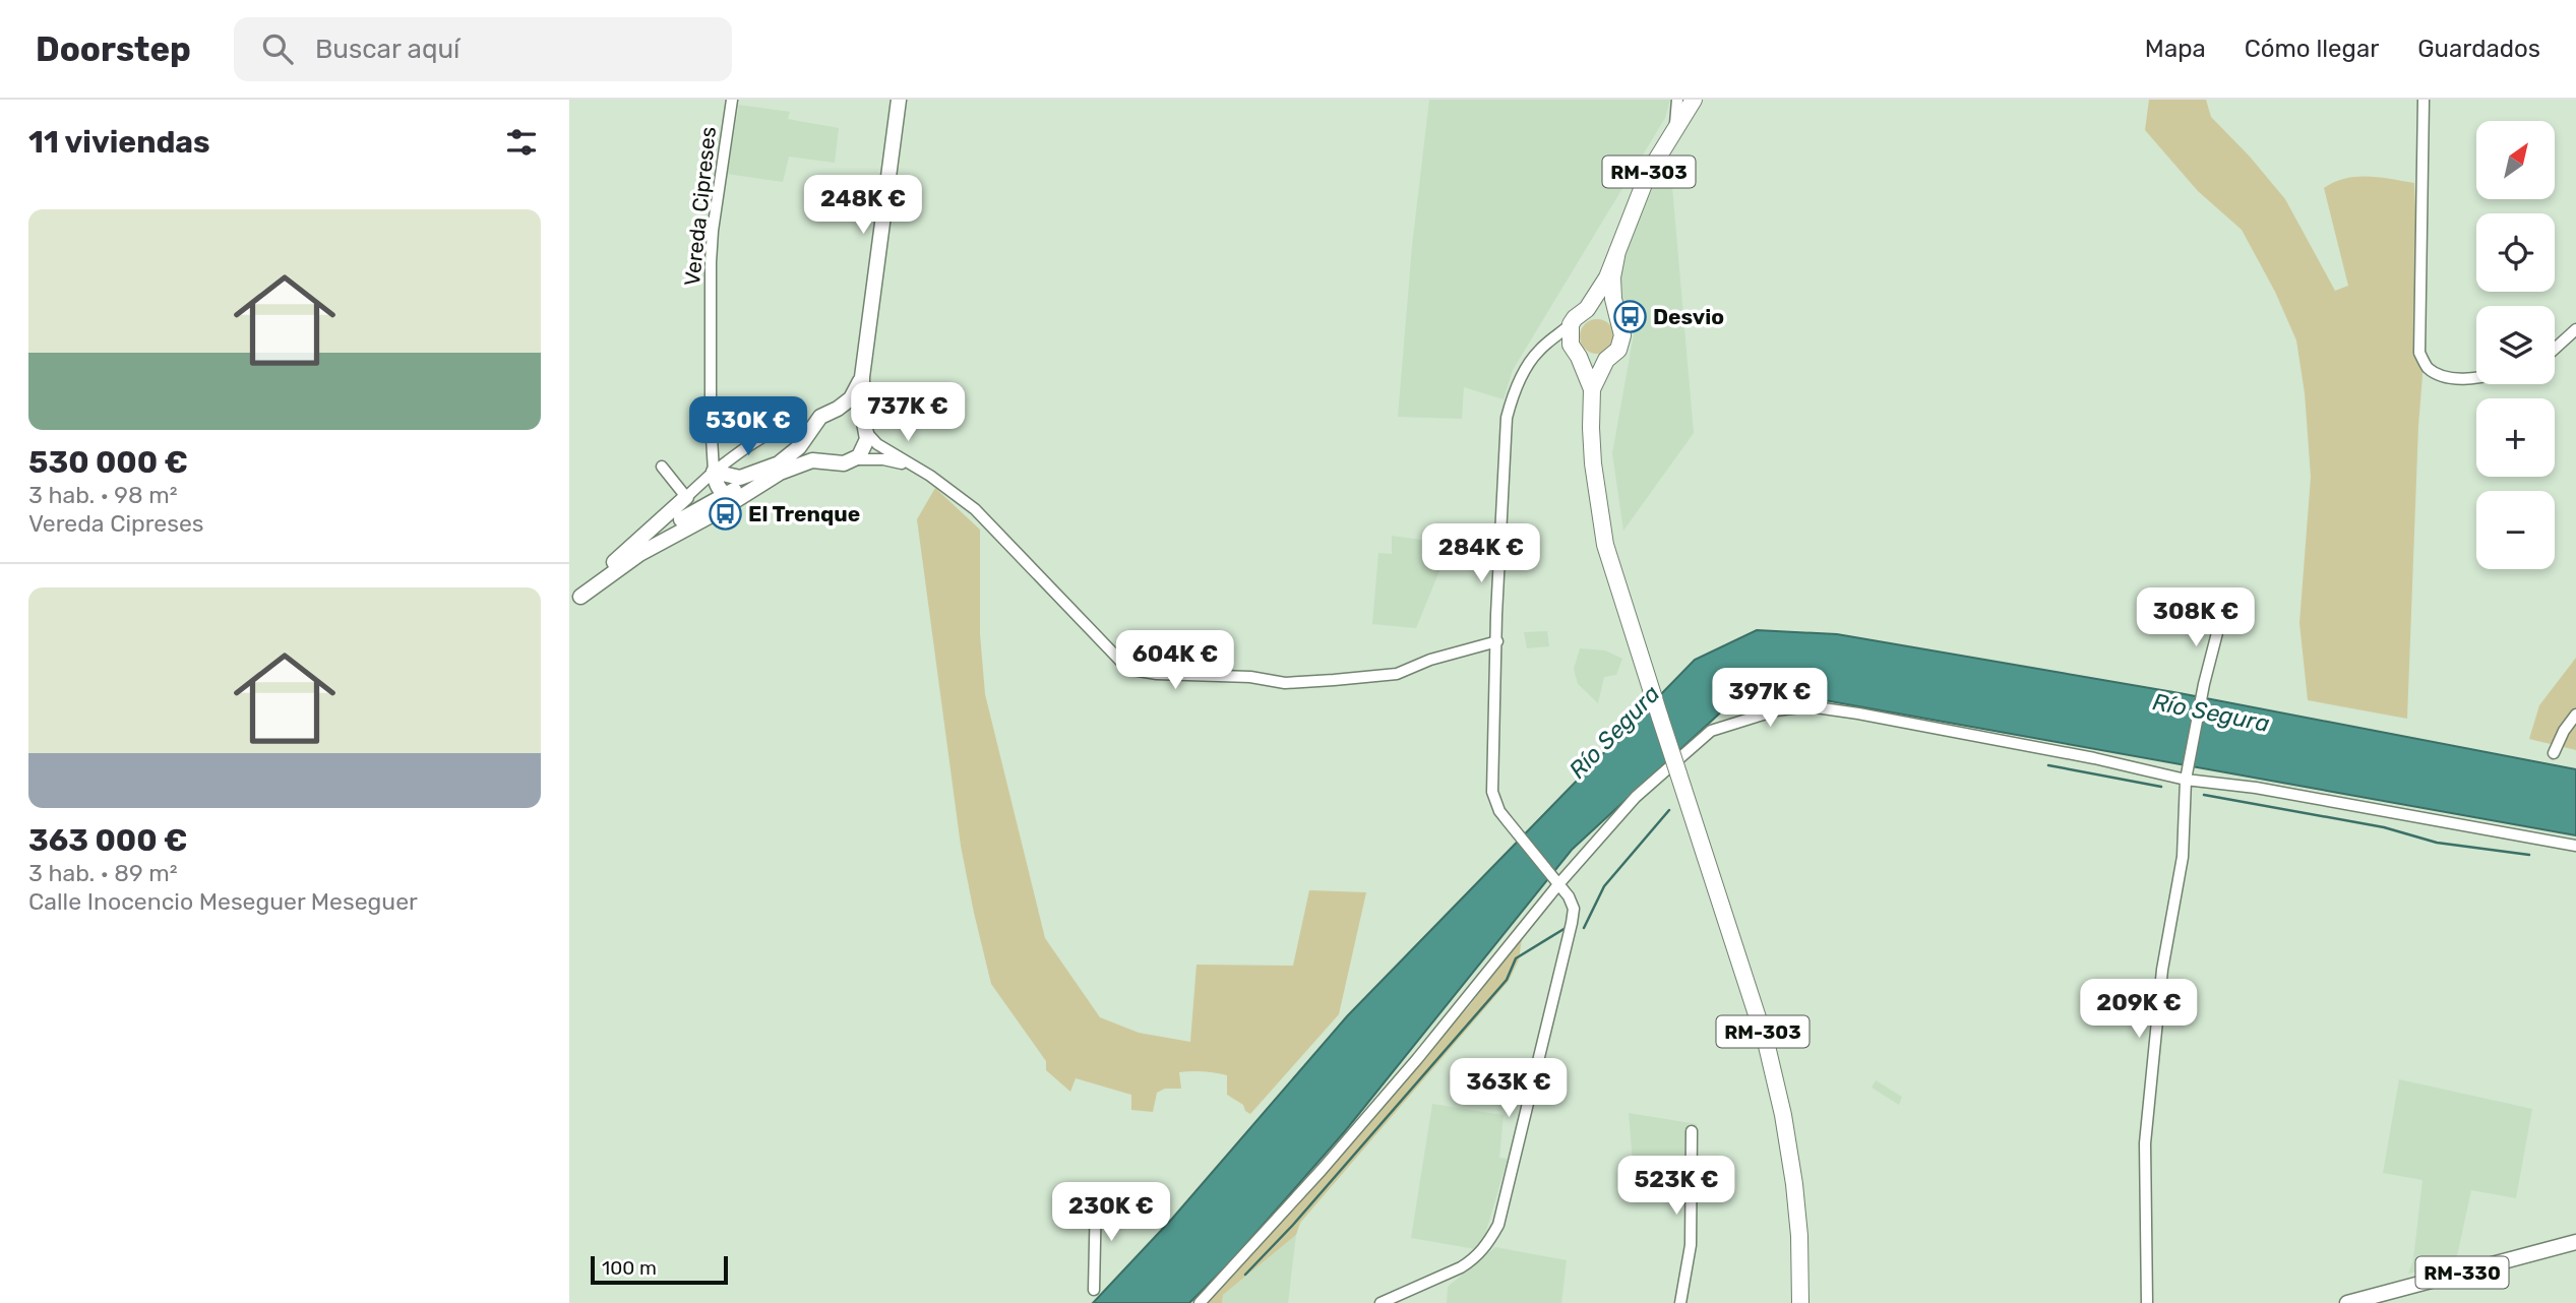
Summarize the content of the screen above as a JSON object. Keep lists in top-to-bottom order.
{
  "streets": {
    "highway": ["RM-303"],
    "main road": ["RM-330"],
    "street": ["Vereda Cipreses"]
  },
  "water": ["Río Segura"],
  "places": {
    "bus stop": ["Desvio", "El Trenque"]
  },
  "scale_bar": "100 m",
  "north": "top right",
  "page": {
    "header": "Doorstep",
    "search": "Buscar aquí",
    "nav": ["Mapa", "Cómo llegar", "Guardados"],
    "heading": "11 viviendas",
    "map_buttons": ["+", "−"],
    "price": [
      "248K €",
      "737K €",
      "530K €",
      "284K €",
      "308K €",
      "604K €",
      "397K €",
      "209K €",
      "363K €",
      "523K €",
      "230K €"
    ],
    "list": [
      {
        "name": "530 000 €",
        "note": "3 hab. · 98 m² · Vereda Cipreses"
      },
      {
        "name": "363 000 €",
        "note": "3 hab. · 89 m² · Calle Inocencio Meseguer Meseguer"
      }
    ],
    "scale": "100 m"
  }
}
